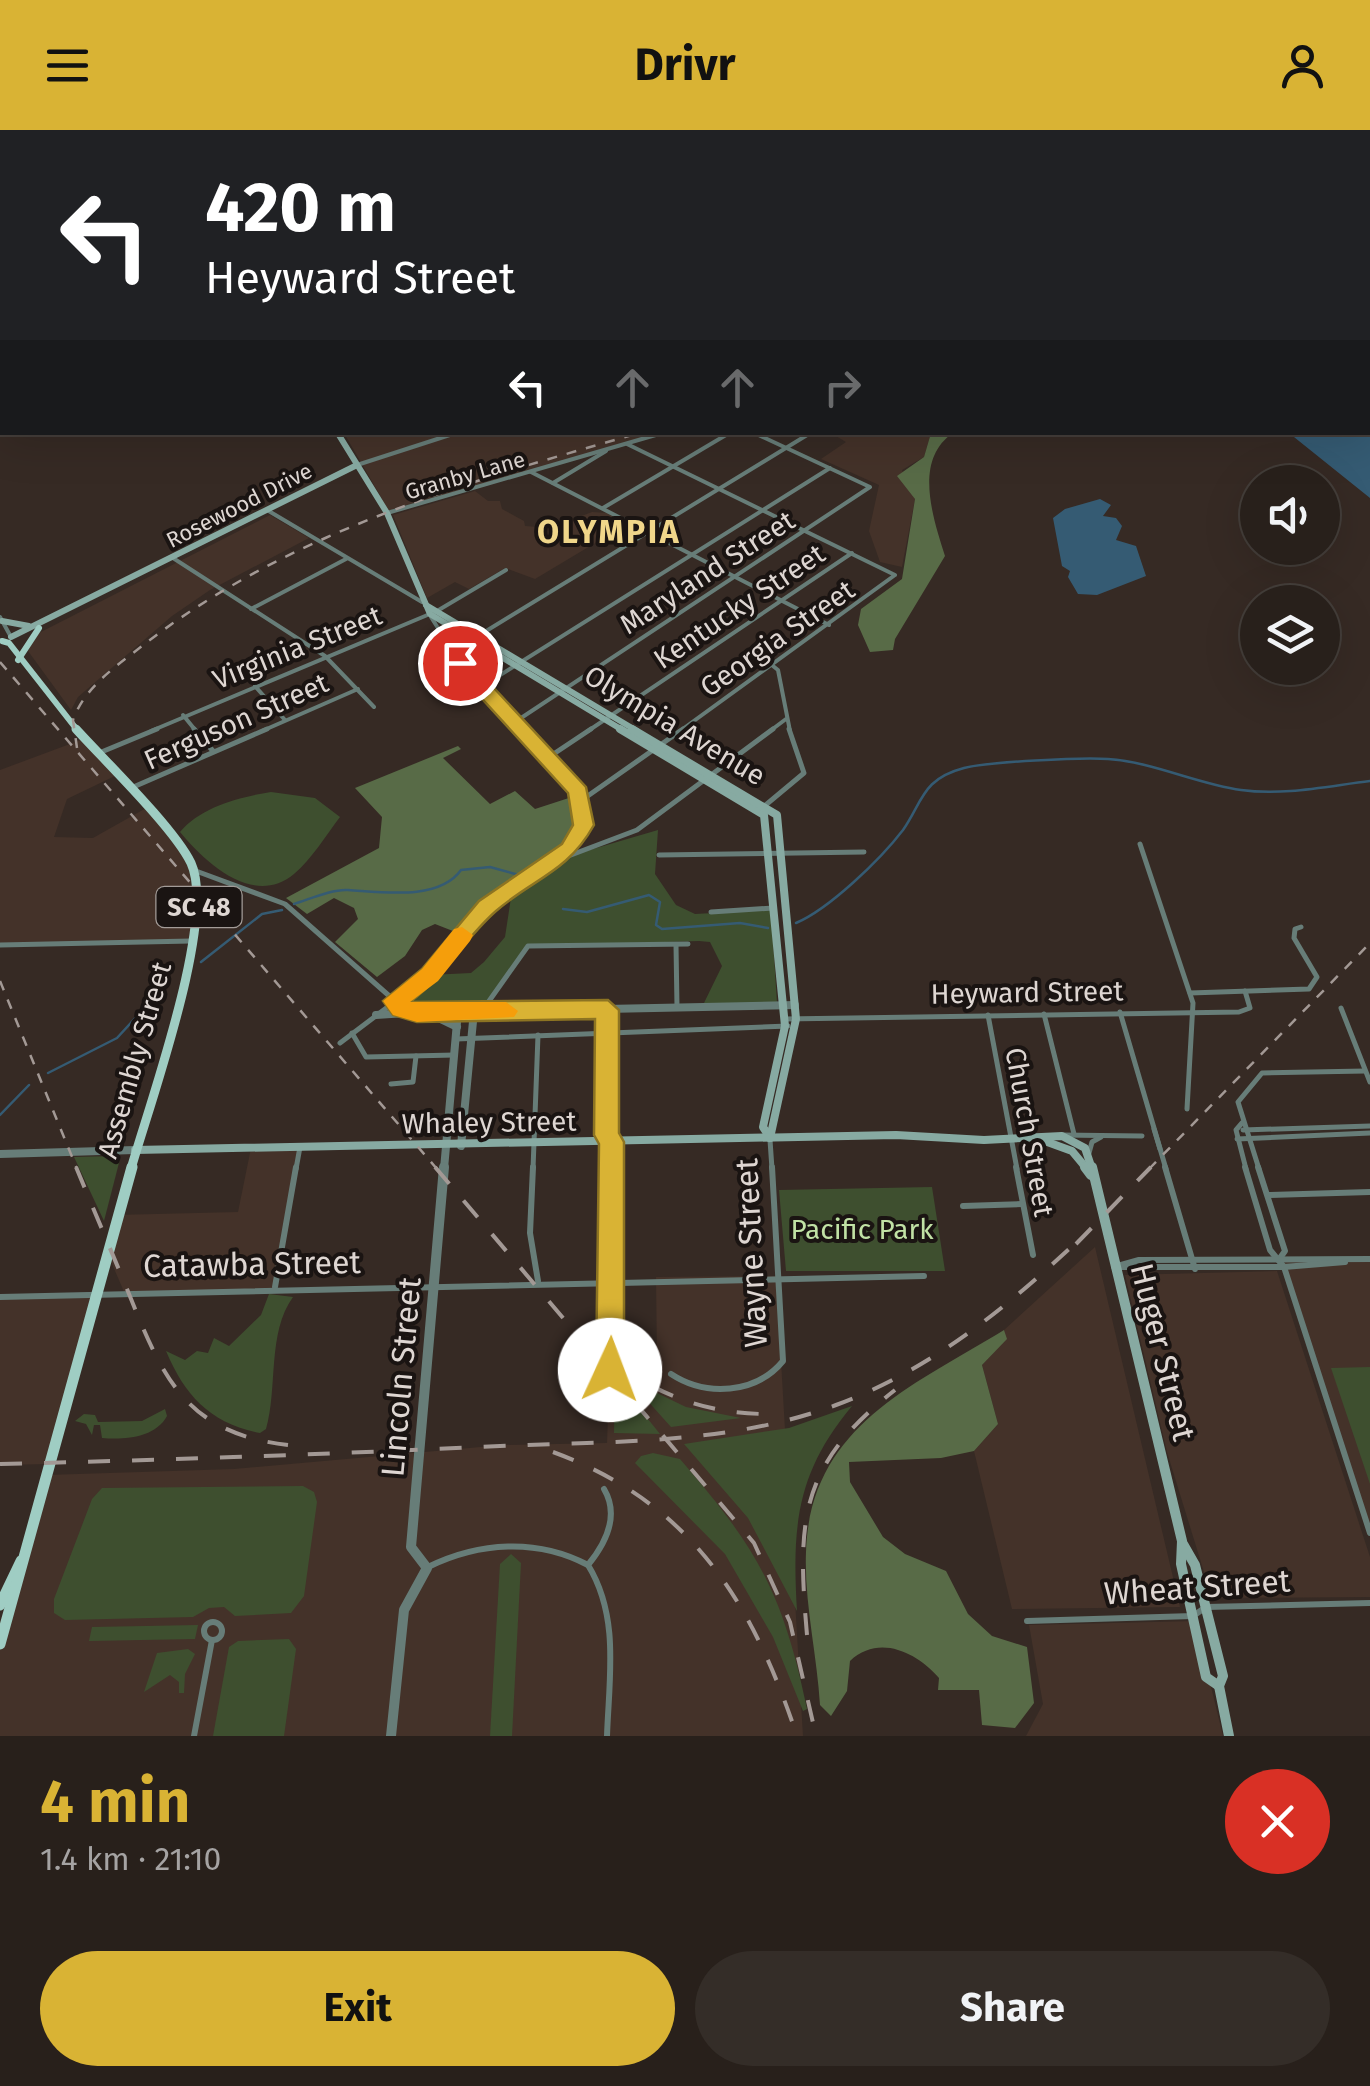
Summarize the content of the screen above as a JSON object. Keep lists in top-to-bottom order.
{
  "streets": {
    "main road": [
      "Rosewood Drive",
      "Olympia Avenue",
      "SC 48",
      "Assembly Street",
      "Whaley Street",
      "Wayne Street",
      "Huger Street"
    ],
    "street": [
      "Granby Lane",
      "Maryland Street",
      "Kentucky Street",
      "Georgia Street",
      "Virginia Street",
      "Ferguson Street",
      "Heyward Street",
      "Church Street",
      "Catawba Street",
      "Lincoln Street",
      "Wheat Street"
    ]
  },
  "crossings": [
    ["Rosewood Drive", "Olympia Avenue"],
    ["Maryland Street", "Olympia Avenue"],
    ["Kentucky Street", "Georgia Street"],
    ["Kentucky Street", "Olympia Avenue"],
    ["Georgia Street", "Olympia Avenue"],
    ["Virginia Street", "Olympia Avenue"],
    ["Virginia Street", "SC 48"],
    ["Ferguson Street", "SC 48"],
    ["Olympia Avenue", "Heyward Street"],
    ["Olympia Avenue", "Wayne Street"],
    ["SC 48", "Assembly Street"],
    ["Heyward Street", "Church Street"],
    ["Heyward Street", "Wayne Street"],
    ["Heyward Street", "Lincoln Street"],
    ["Assembly Street", "Whaley Street"],
    ["Assembly Street", "Catawba Street"],
    ["Whaley Street", "Church Street"],
    ["Whaley Street", "Wayne Street"],
    ["Whaley Street", "Huger Street"],
    ["Whaley Street", "Lincoln Street"],
    ["Wayne Street", "Catawba Street"],
    ["Catawba Street", "Lincoln Street"],
    ["Huger Street", "Wheat Street"]
  ],
  "districts": ["OLYMPIA"],
  "parks": ["Pacific Park"],
  "page": {
    "header": "Drivr",
    "turn": ["420 m", "Heyward Street"],
    "heading": ["4 min", "1.4 km · 21:10"],
    "buttons": ["Exit", "Share"]
  }
}
